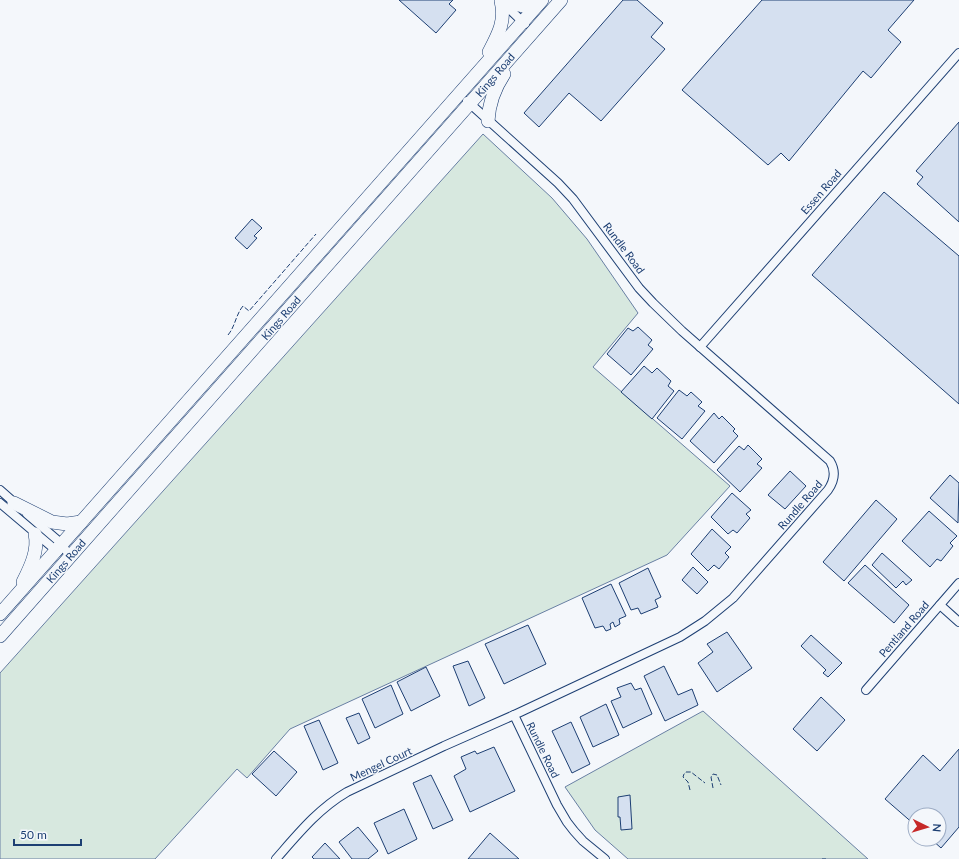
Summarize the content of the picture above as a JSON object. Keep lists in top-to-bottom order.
{
  "streets": {
    "main road": ["Kings Road"],
    "street": [
      "Essen Road",
      "Rundle Road",
      "Pentland Road",
      "Mengel Court"
    ]
  },
  "crossings": [
    ["Kings Road", "Rundle Road"],
    ["Essen Road", "Rundle Road"],
    ["Rundle Road", "Mengel Court"]
  ],
  "scale_bar": "50 m",
  "north": "right"
}
